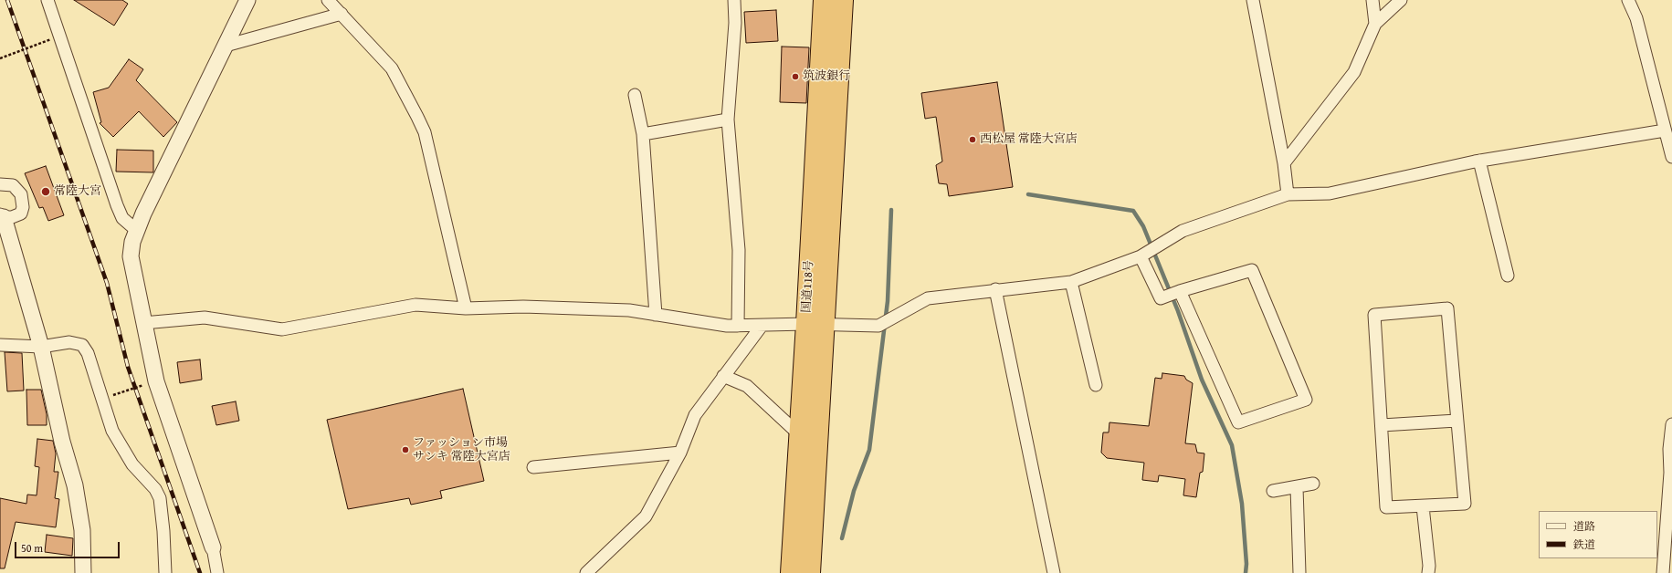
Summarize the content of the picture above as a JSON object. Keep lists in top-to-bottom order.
{
  "streets": {
    "highway": ["国道118号"]
  },
  "places": [
    "筑波銀行",
    "西松屋 常陸大宮店",
    "常陸大宮",
    "ファッション市場 サンキ 常陸大宮店"
  ],
  "legend": ["道路", "鉄道"],
  "scale_bar": "50 m"
}
